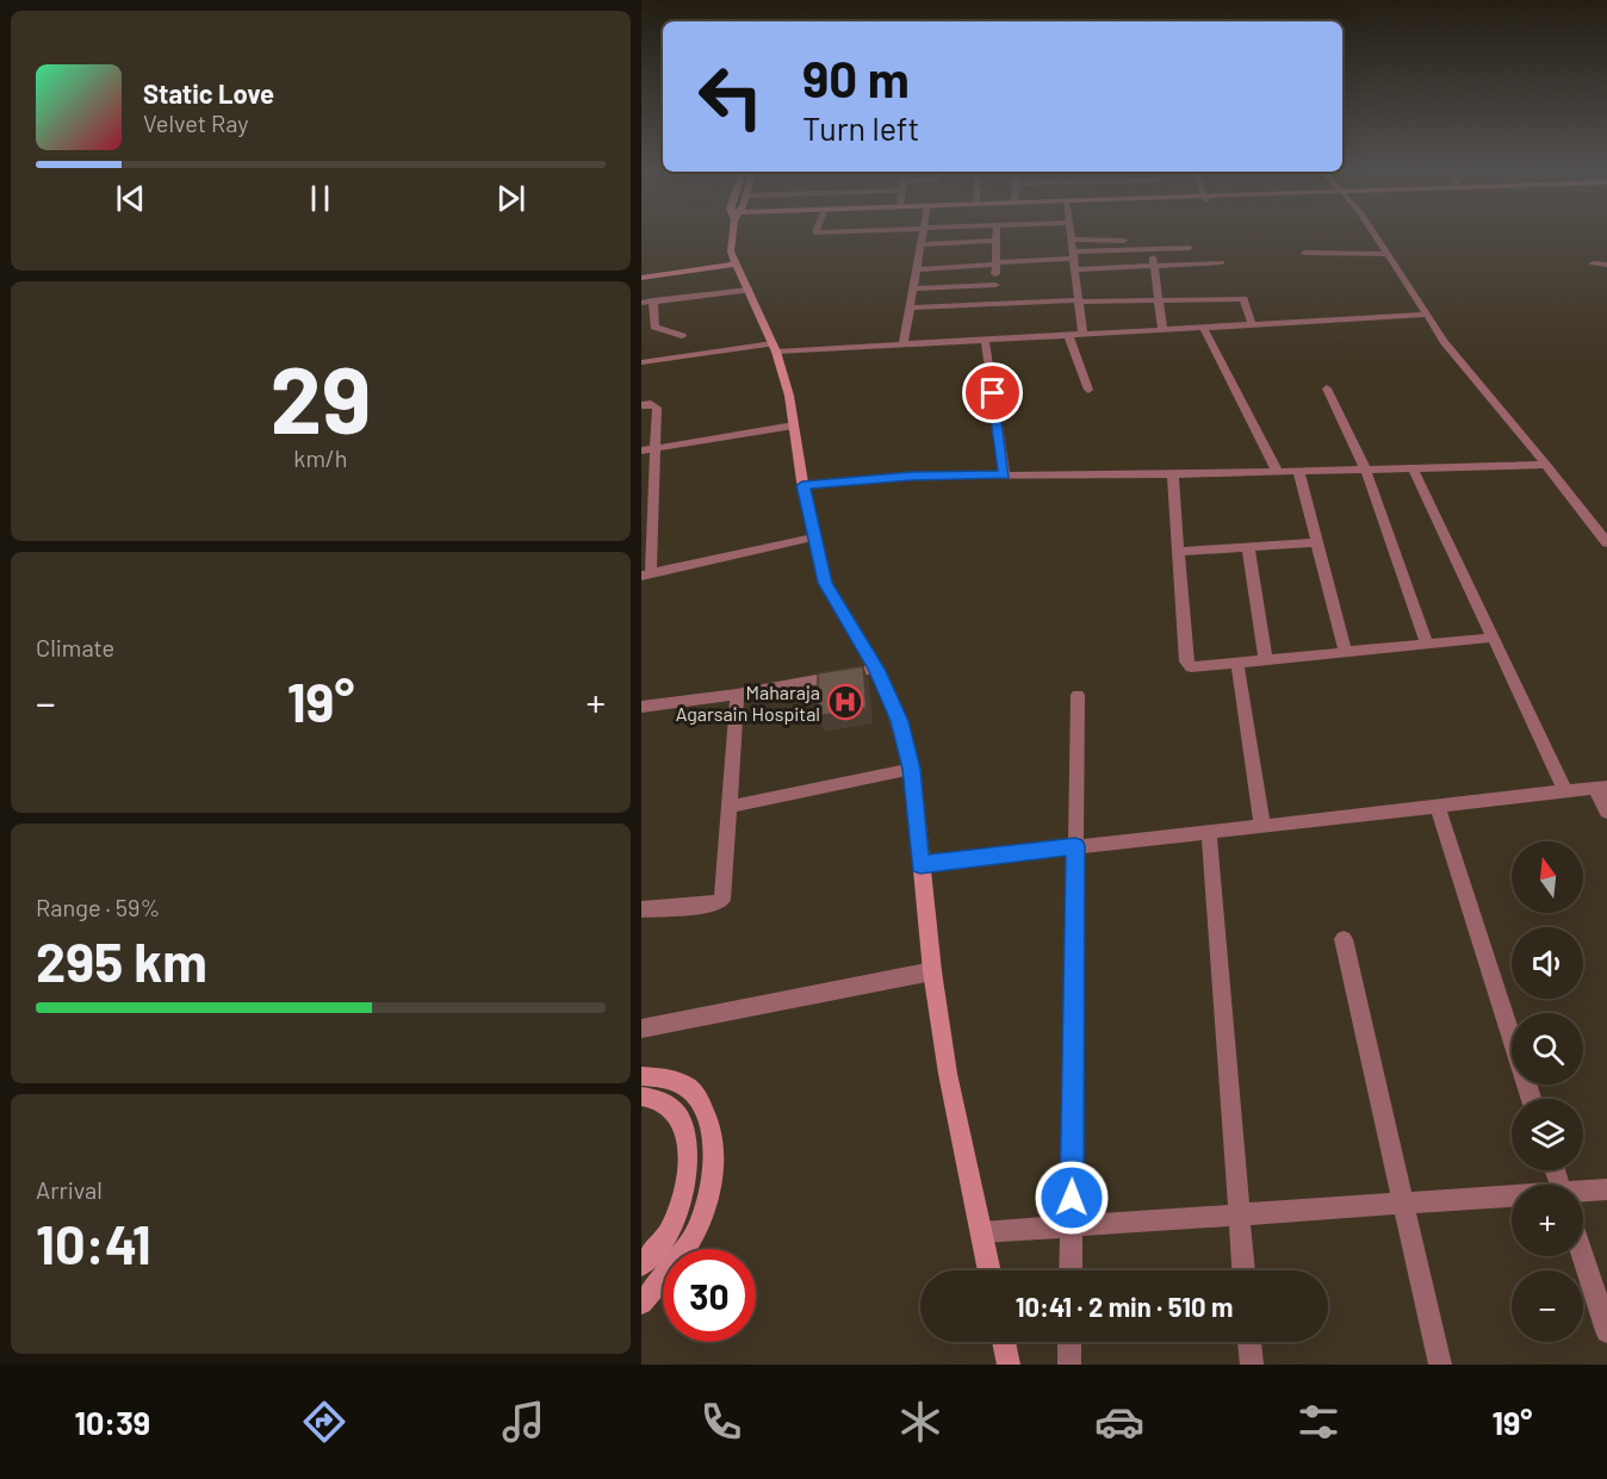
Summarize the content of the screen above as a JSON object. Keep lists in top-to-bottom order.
{
  "places": {
    "hospital": ["Maharaja Agarsain Hospital"]
  },
  "north": "top",
  "page": {
    "turn": ["90 m", "Turn left"],
    "song": ["Static Love", "Velvet Ray"],
    "tile": [
      ["29", "km/h"],
      "Climate",
      ["Range · 59%", "295 km"],
      ["Arrival", "10:41"]
    ],
    "heat": ["−", "19°", "+"],
    "map_buttons": ["+", "−"],
    "limit": "30",
    "trip": "10:41 · 2 min · 510 m",
    "tabs": ["10:39", "19°"]
  }
}
